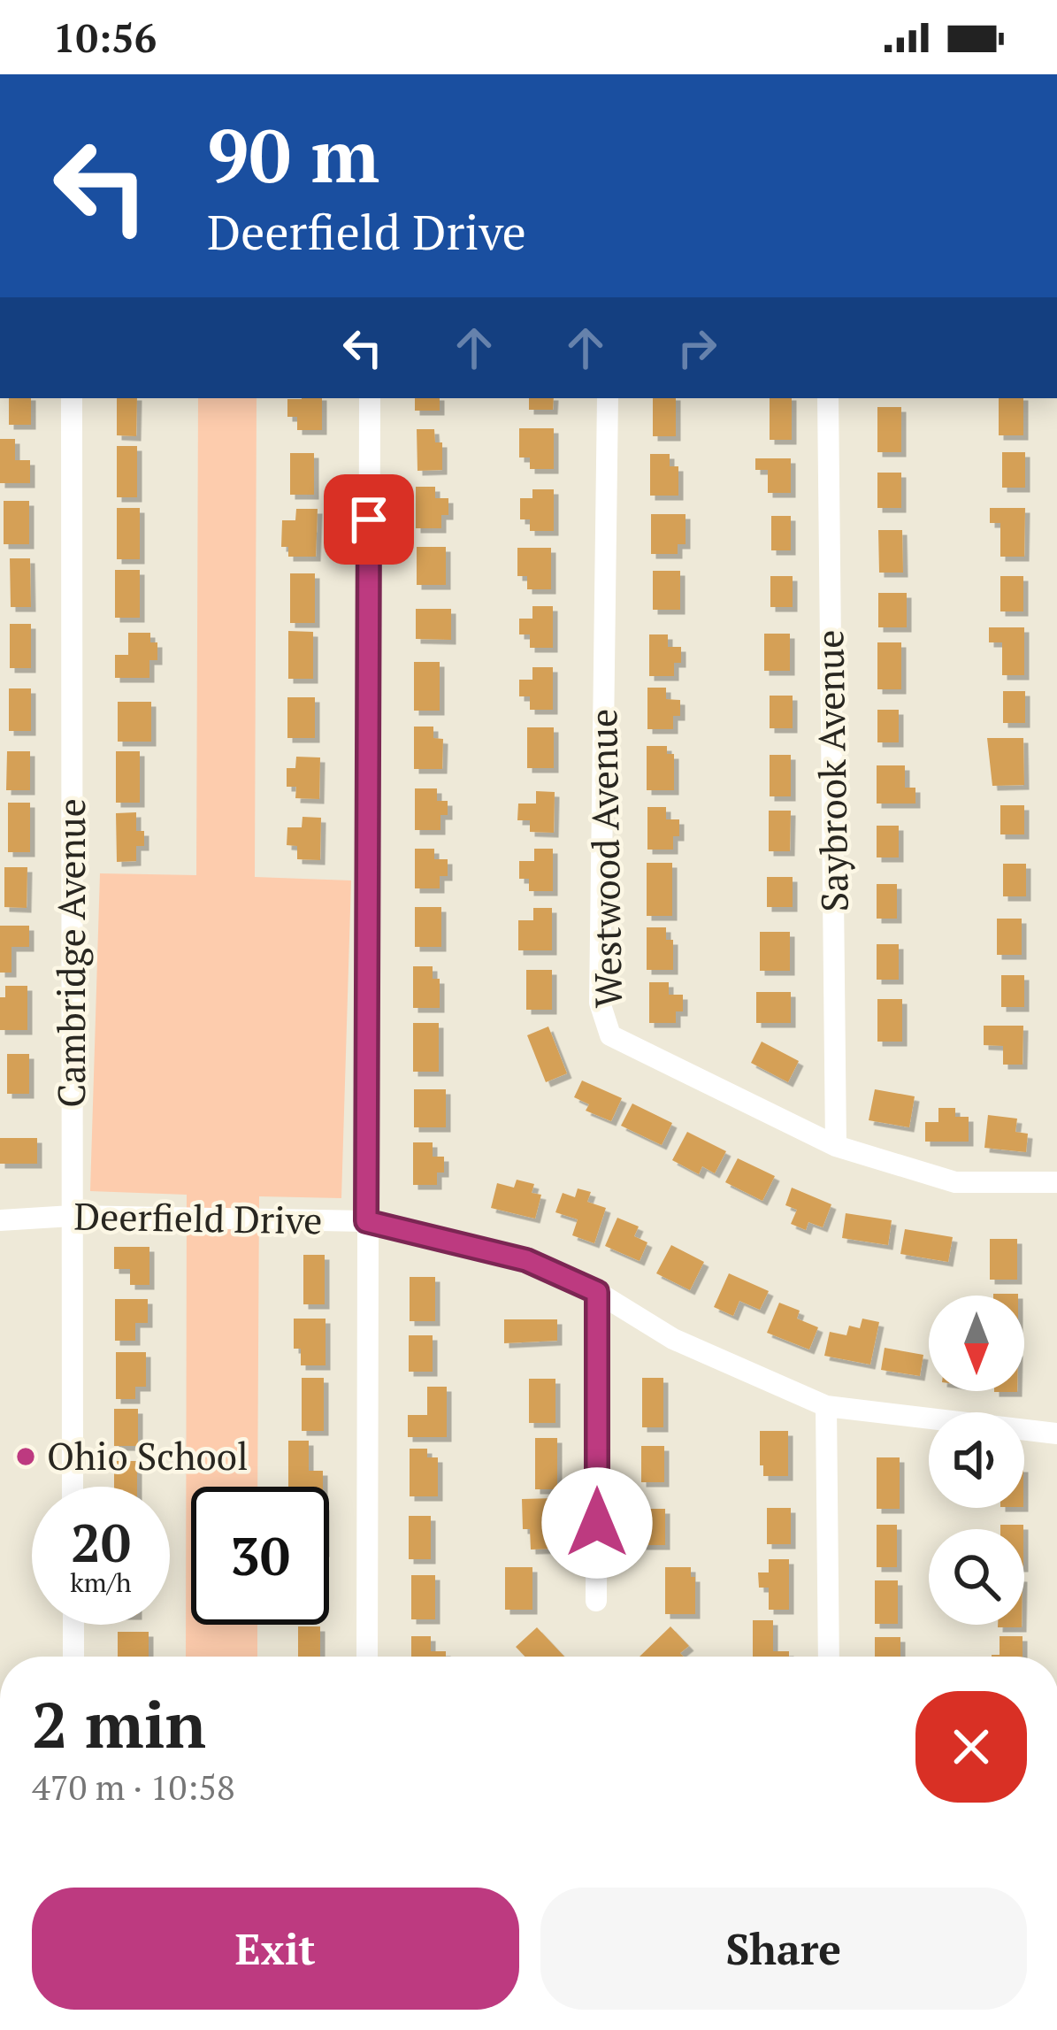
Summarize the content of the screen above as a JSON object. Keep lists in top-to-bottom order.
{
  "streets": {
    "street": [
      "Saybrook Avenue",
      "Westwood Avenue",
      "Cambridge Avenue",
      "Deerfield Drive"
    ]
  },
  "crossings": [
    ["Saybrook Avenue", "Westwood Avenue"],
    ["Cambridge Avenue", "Deerfield Drive"]
  ],
  "places": ["Ohio School"],
  "north": "bottom",
  "page": {
    "status": "10:56",
    "turn": ["90 m", "Deerfield Drive"],
    "speed": "20 km/h",
    "limit": "30",
    "heading": ["2 min", "470 m · 10:58"],
    "buttons": ["Exit", "Share"]
  }
}
